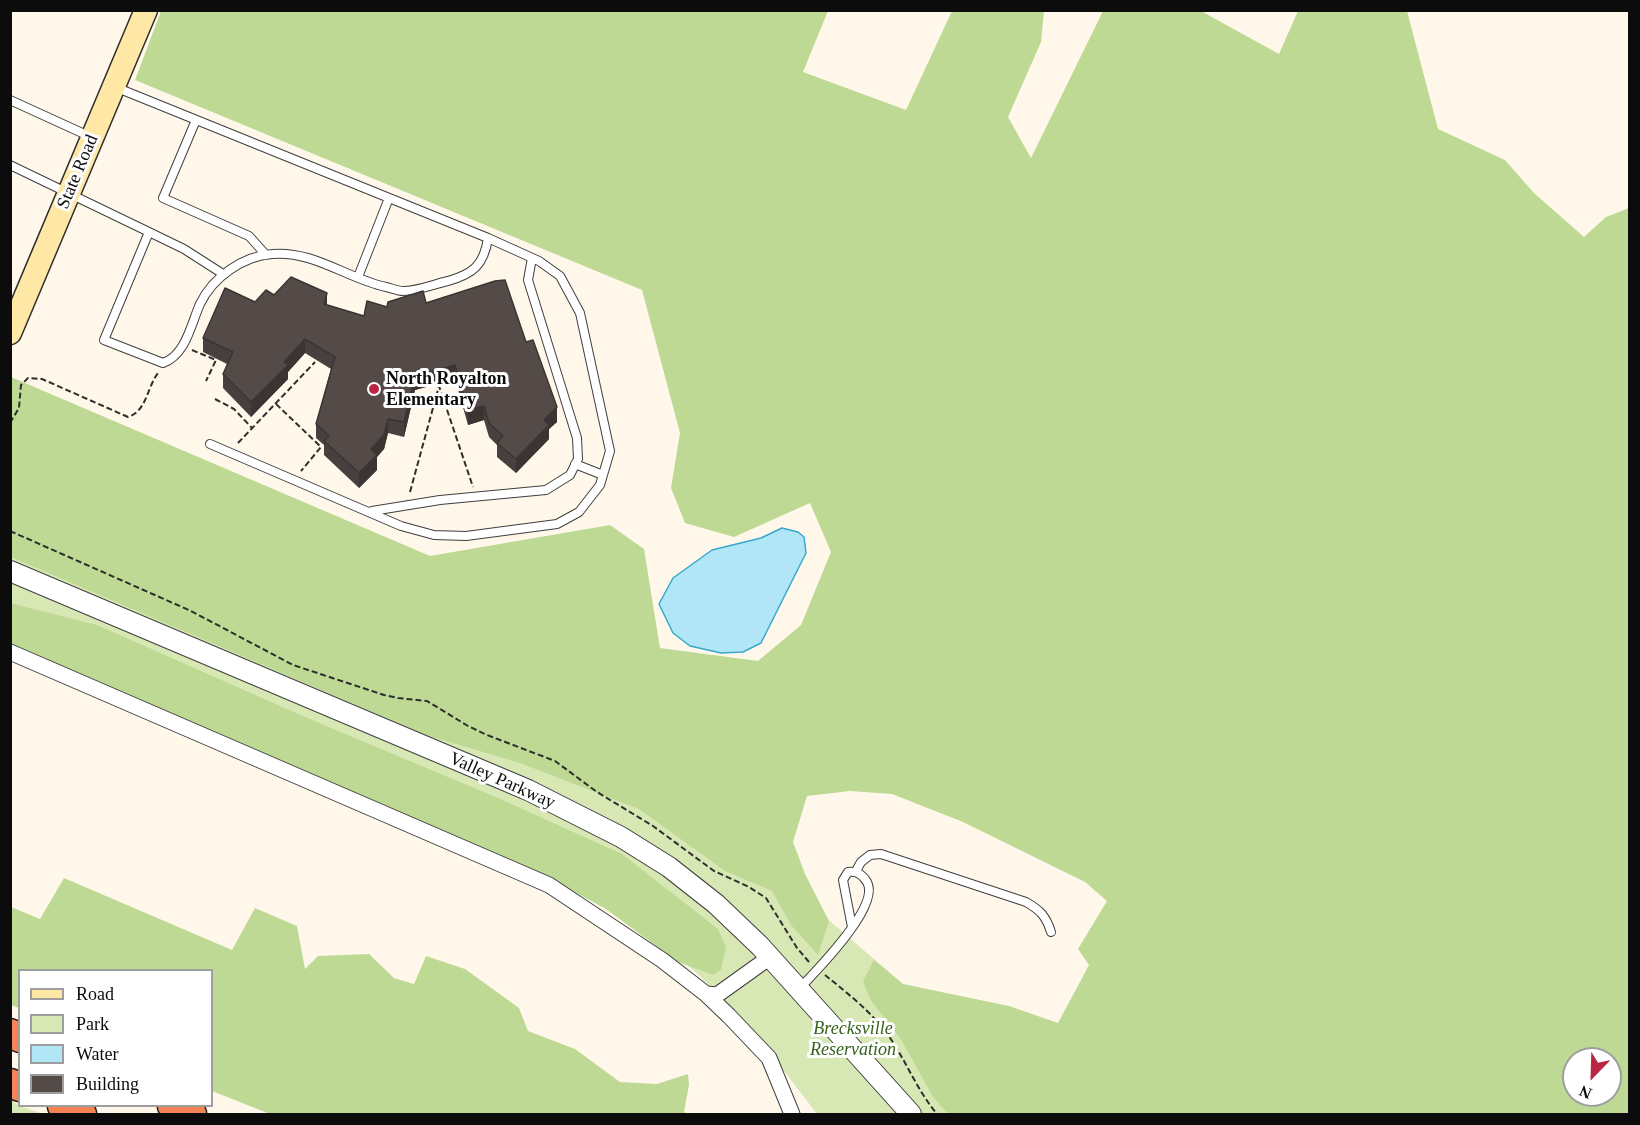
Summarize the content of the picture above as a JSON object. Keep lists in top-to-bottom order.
{
  "streets": {
    "main road": ["State Road"],
    "street": ["Valley Parkway"]
  },
  "parks": ["Brecksville Reservation"],
  "places": ["North Royalton Elementary"],
  "legend": [
    "Road",
    "Park",
    "Water",
    "Building"
  ],
  "north": "bottom left"
}
